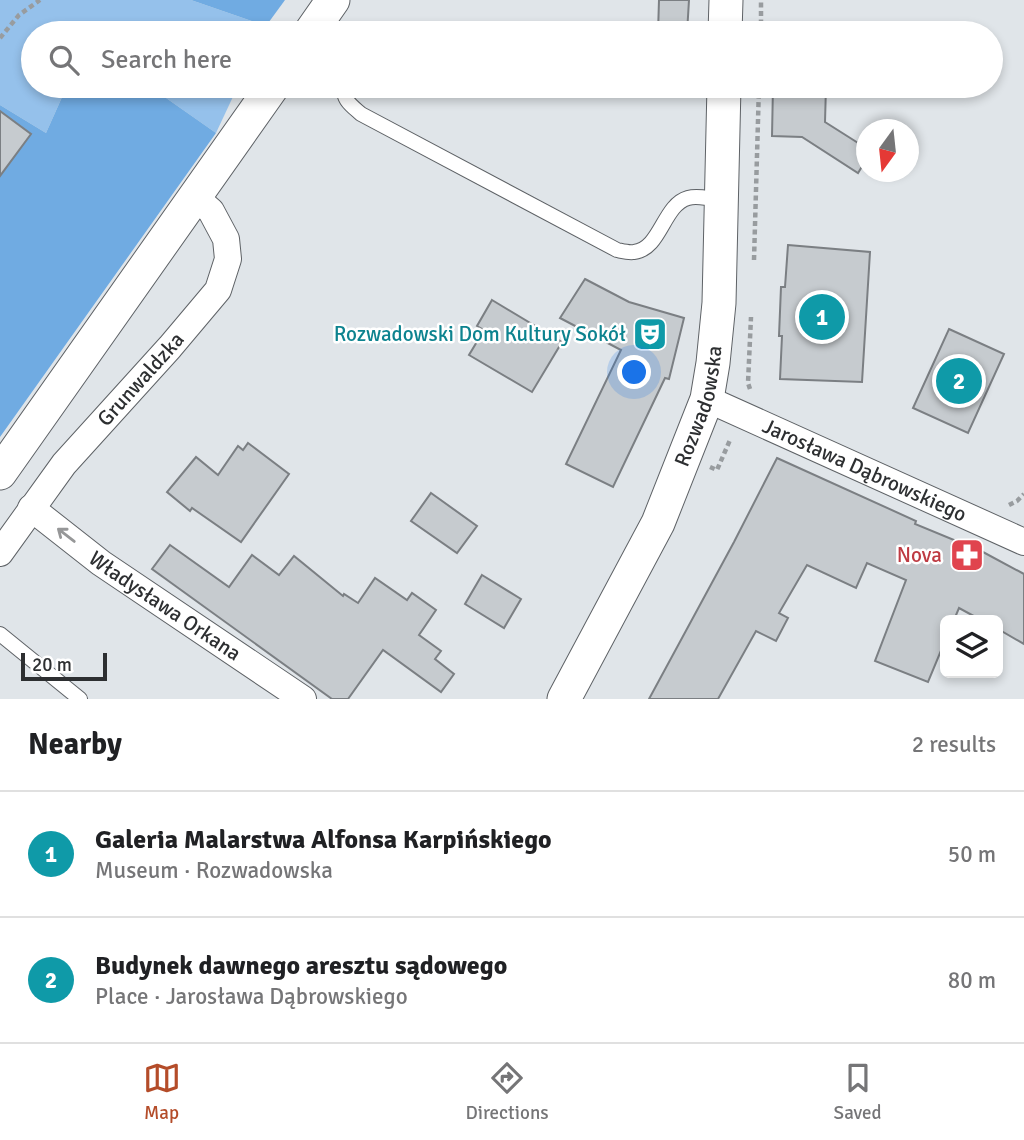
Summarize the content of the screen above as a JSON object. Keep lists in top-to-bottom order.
{
  "streets": {
    "street": [
      "Grunwaldzka",
      "Rozwadowska",
      "Jarosława Dąbrowskiego",
      "Władysława Orkana"
    ]
  },
  "crossings": [
    ["Grunwaldzka", "Władysława Orkana"],
    ["Rozwadowska", "Jarosława Dąbrowskiego"]
  ],
  "one_way": ["Władysława Orkana"],
  "places": {
    "theatre": ["Rozwadowski Dom Kultury Sokół"],
    "pharmacy": ["Nova"]
  },
  "scale_bar": "20 m",
  "north": "bottom",
  "page": {
    "search": "Search here",
    "pins": ["1", "2"],
    "scale": "20 m",
    "heading": ["Nearby", "2 results"],
    "list": [
      {
        "mark": "1",
        "name": "Galeria Malarstwa Alfonsa Karpińskiego",
        "note": "Museum · Rozwadowska",
        "value": "50 m"
      },
      {
        "mark": "2",
        "name": "Budynek dawnego aresztu sądowego",
        "note": "Place · Jarosława Dąbrowskiego",
        "value": "80 m"
      }
    ],
    "nav": ["Map", "Directions", "Saved"]
  }
}
